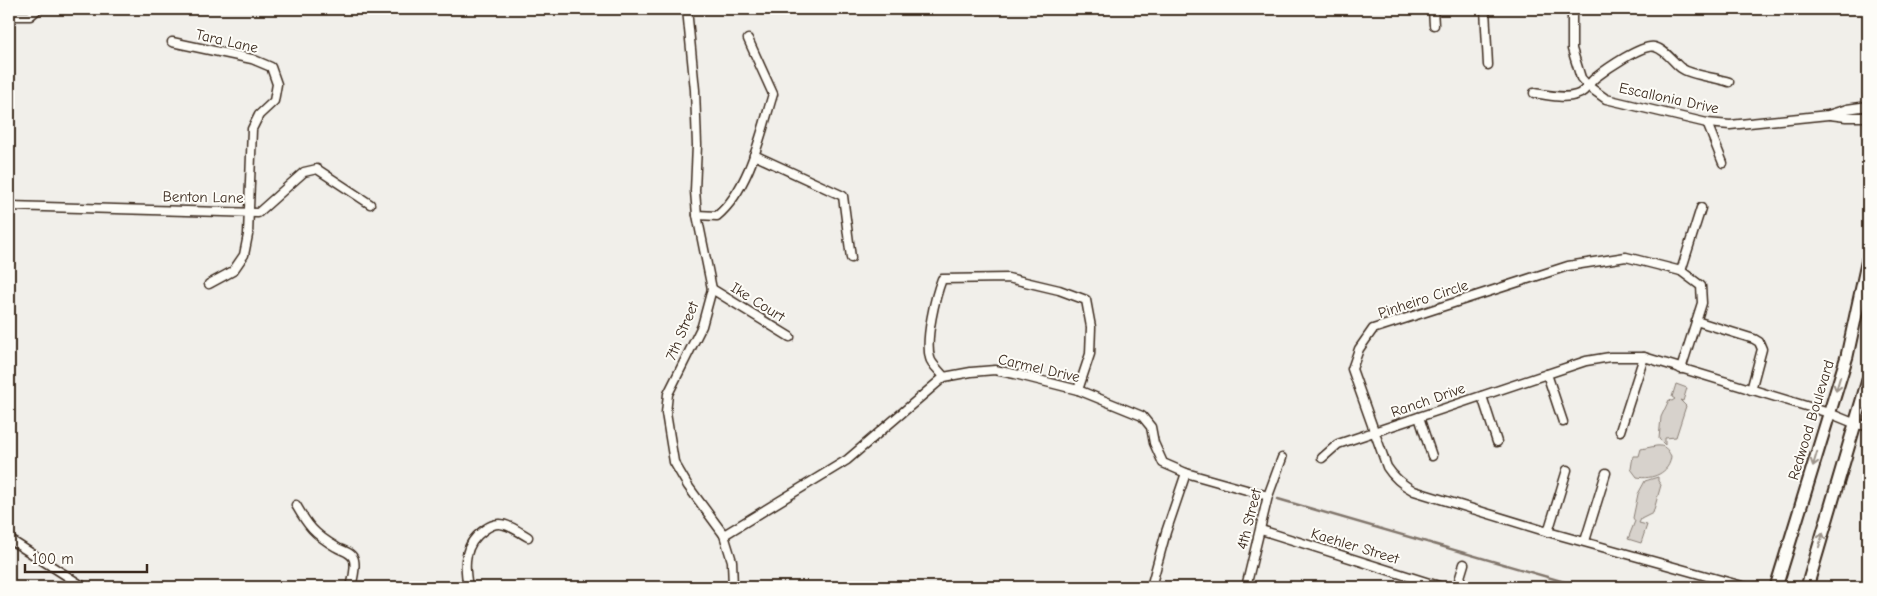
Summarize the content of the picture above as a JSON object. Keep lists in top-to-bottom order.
{
  "streets": {
    "main road": ["Redwood Boulevard"],
    "street": [
      "Tara Lane",
      "Escallonia Drive",
      "Benton Lane",
      "Pinheiro Circle",
      "Ike Court",
      "7th Street",
      "Carmel Drive",
      "Ranch Drive",
      "4th Street",
      "Kaehler Street"
    ]
  },
  "crossings": [
    ["Tara Lane", "Benton Lane"],
    ["Pinheiro Circle", "Ranch Drive"],
    ["Ike Court", "7th Street"],
    ["Carmel Drive", "4th Street"],
    ["Ranch Drive", "Redwood Boulevard"],
    ["4th Street", "Kaehler Street"]
  ],
  "scale_bar": "100 m"
}
